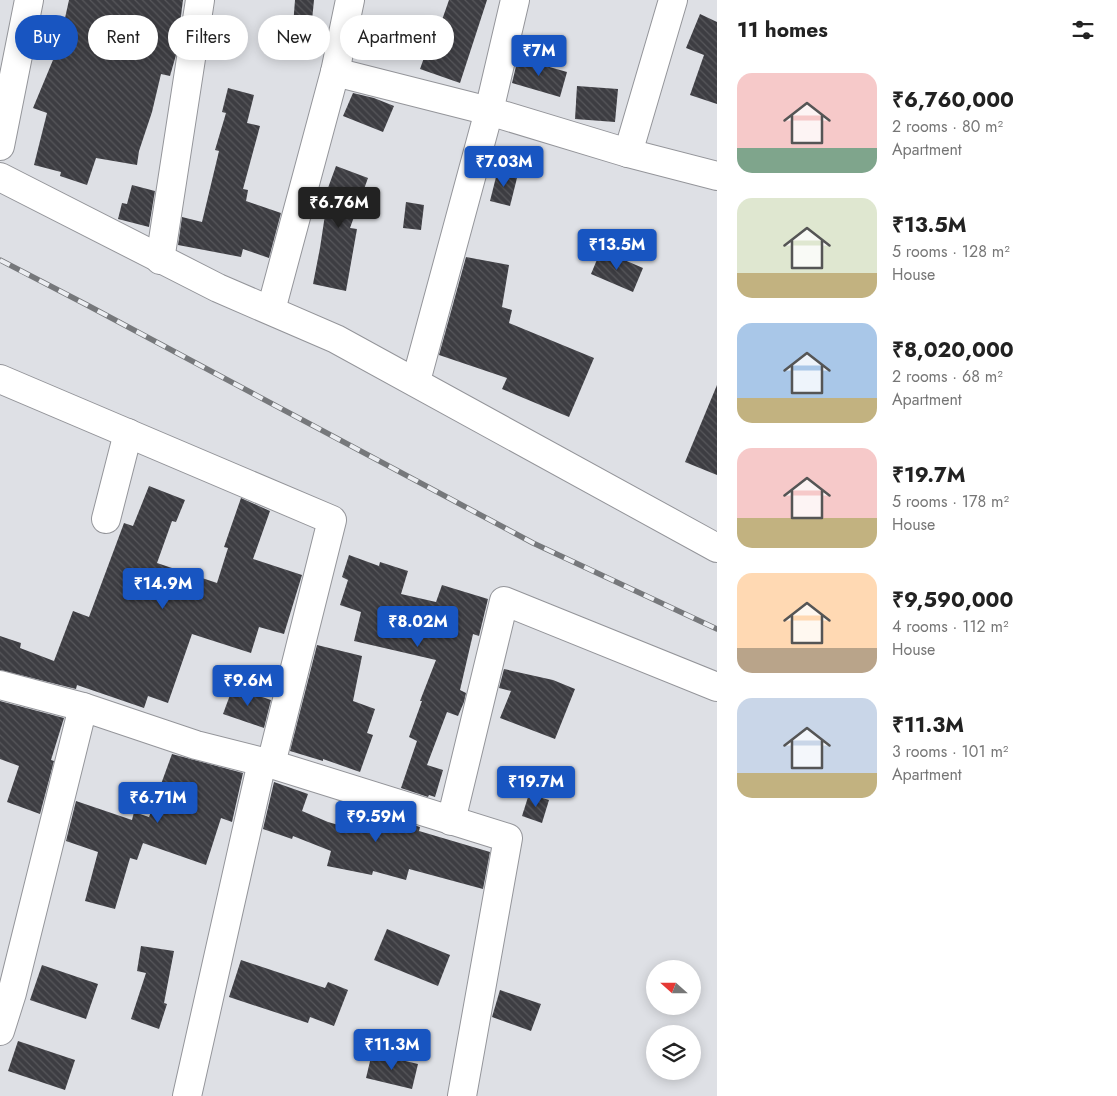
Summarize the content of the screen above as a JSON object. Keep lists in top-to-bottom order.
{
  "north": "left",
  "page": {
    "heading": "11 homes",
    "chip": [
      "Buy",
      "Rent",
      "Filters",
      "New",
      "Apartment"
    ],
    "price": [
      "₹7M",
      "₹7.03M",
      "₹6.76M",
      "₹13.5M",
      "₹14.9M",
      "₹8.02M",
      "₹9.6M",
      "₹19.7M",
      "₹6.71M",
      "₹9.59M",
      "₹11.3M"
    ],
    "list": [
      {
        "name": "₹6,760,000",
        "note": "2 rooms · 80 m² · Apartment"
      },
      {
        "name": "₹13.5M",
        "note": "5 rooms · 128 m² · House"
      },
      {
        "name": "₹8,020,000",
        "note": "2 rooms · 68 m² · Apartment"
      },
      {
        "name": "₹19.7M",
        "note": "5 rooms · 178 m² · House"
      },
      {
        "name": "₹9,590,000",
        "note": "4 rooms · 112 m² · House"
      },
      {
        "name": "₹11.3M",
        "note": "3 rooms · 101 m² · Apartment"
      }
    ]
  }
}
